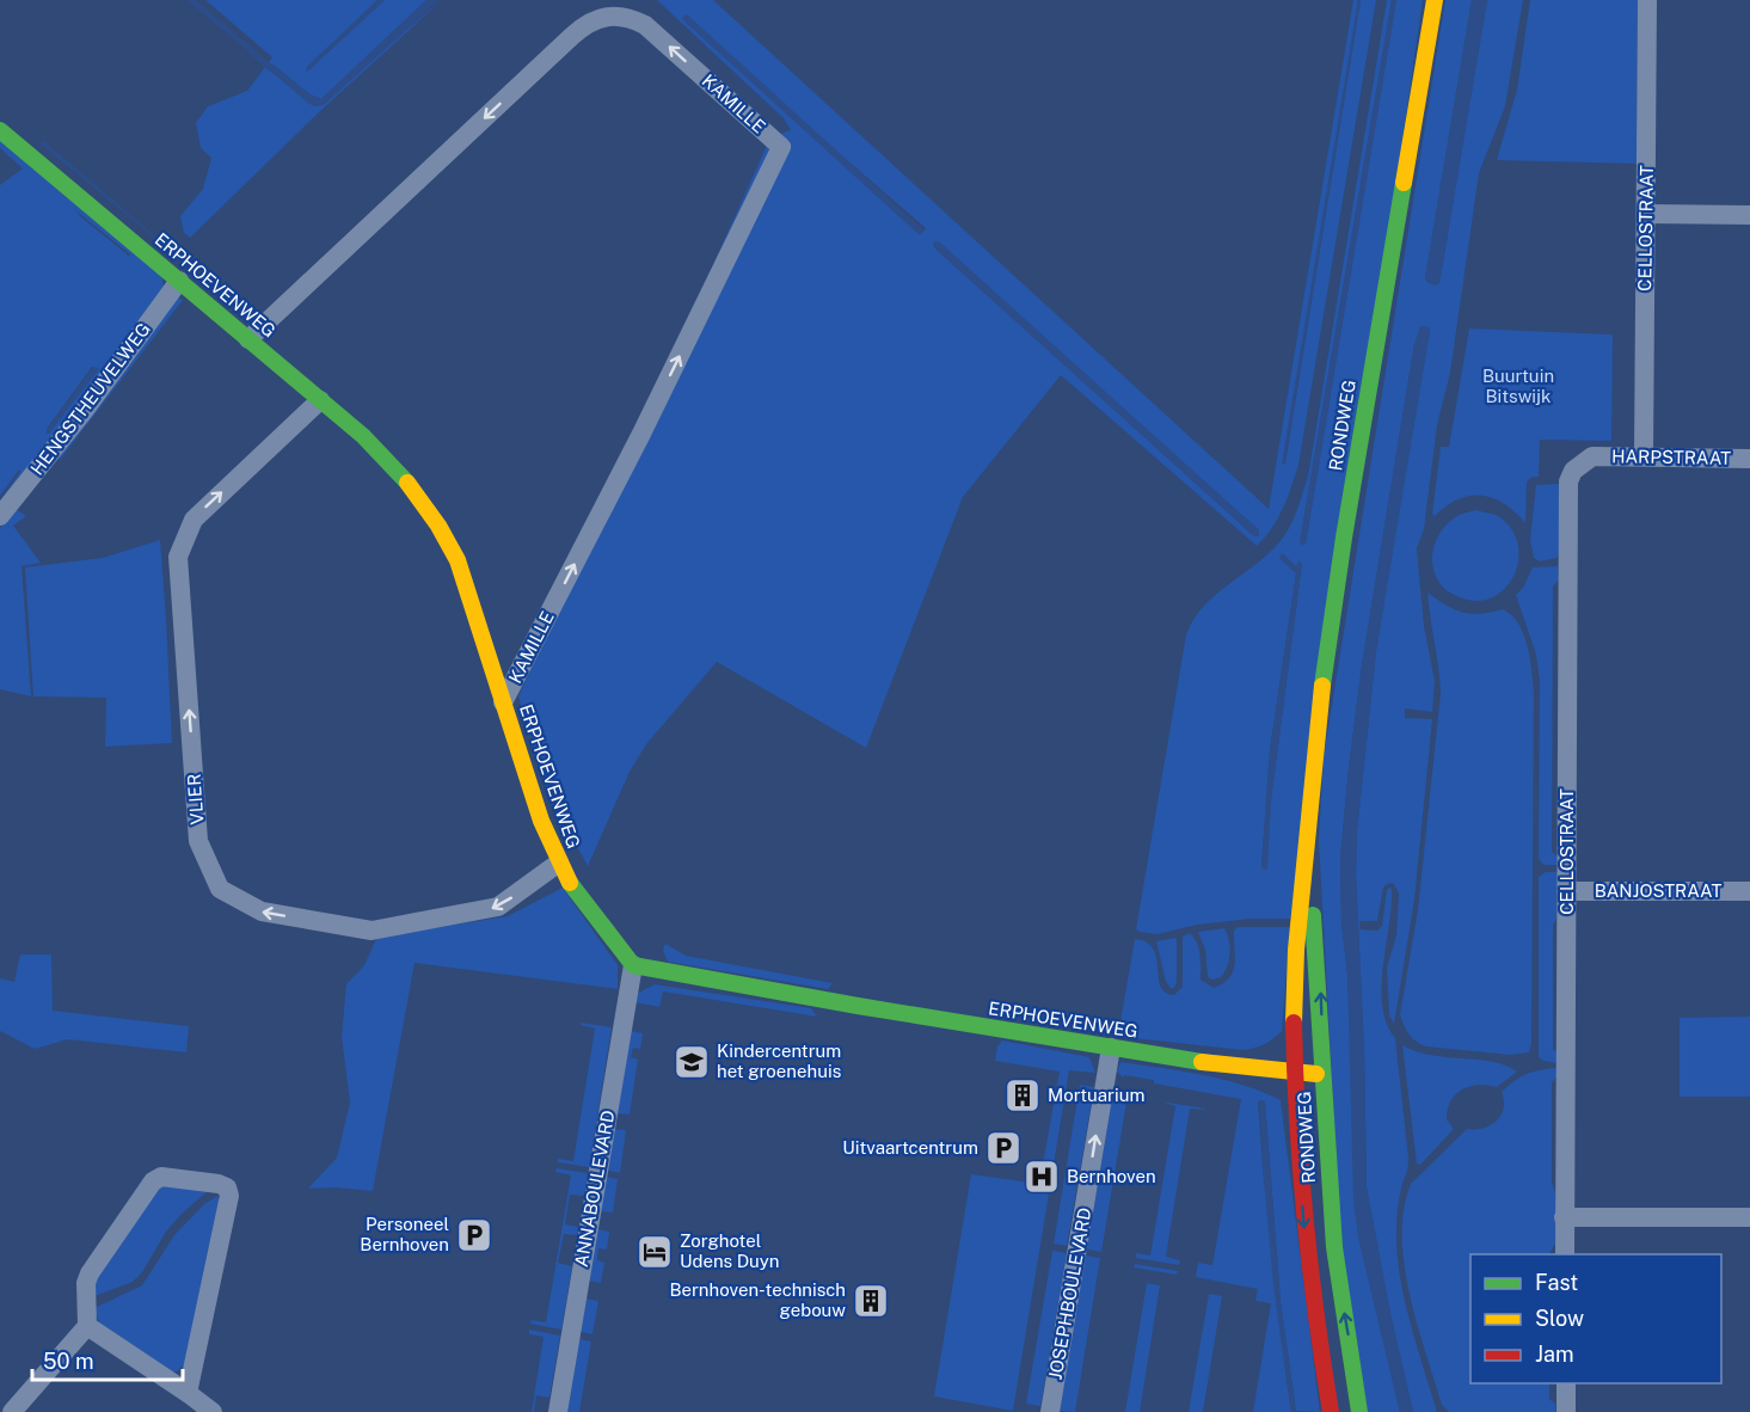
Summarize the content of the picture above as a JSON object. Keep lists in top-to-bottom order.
{
  "streets": {
    "main road": ["ERPHOEVENWEG", "RONDWEG"],
    "street": [
      "KAMILLE",
      "CELLOSTRAAT",
      "HENGSTHEUVELWEG",
      "HARPSTRAAT",
      "VLIER",
      "BANJOSTRAAT",
      "ANNABOULEVARD",
      "JOSEPHBOULEVARD"
    ]
  },
  "crossings": [
    ["KAMILLE", "ERPHOEVENWEG"],
    ["CELLOSTRAAT", "HARPSTRAAT"],
    ["CELLOSTRAAT", "BANJOSTRAAT"],
    ["ERPHOEVENWEG", "HENGSTHEUVELWEG"],
    ["ERPHOEVENWEG", "RONDWEG"],
    ["ERPHOEVENWEG", "VLIER"],
    ["ERPHOEVENWEG", "ANNABOULEVARD"],
    ["ERPHOEVENWEG", "JOSEPHBOULEVARD"]
  ],
  "one_way": ["JOSEPHBOULEVARD"],
  "parks": ["Buurtuin Bitswijk"],
  "places": {
    "school or university": ["Kindercentrum het groenehuis"],
    "building": ["Mortuarium", "Bernhoven-technisch gebouw"],
    "parking": ["Uitvaartcentrum", "Personeel Bernhoven"],
    "hospital": ["Bernhoven"],
    "hotel": ["Zorghotel Udens Duyn"]
  },
  "legend": ["Fast", "Slow", "Jam"],
  "scale_bar": "50 m"
}
